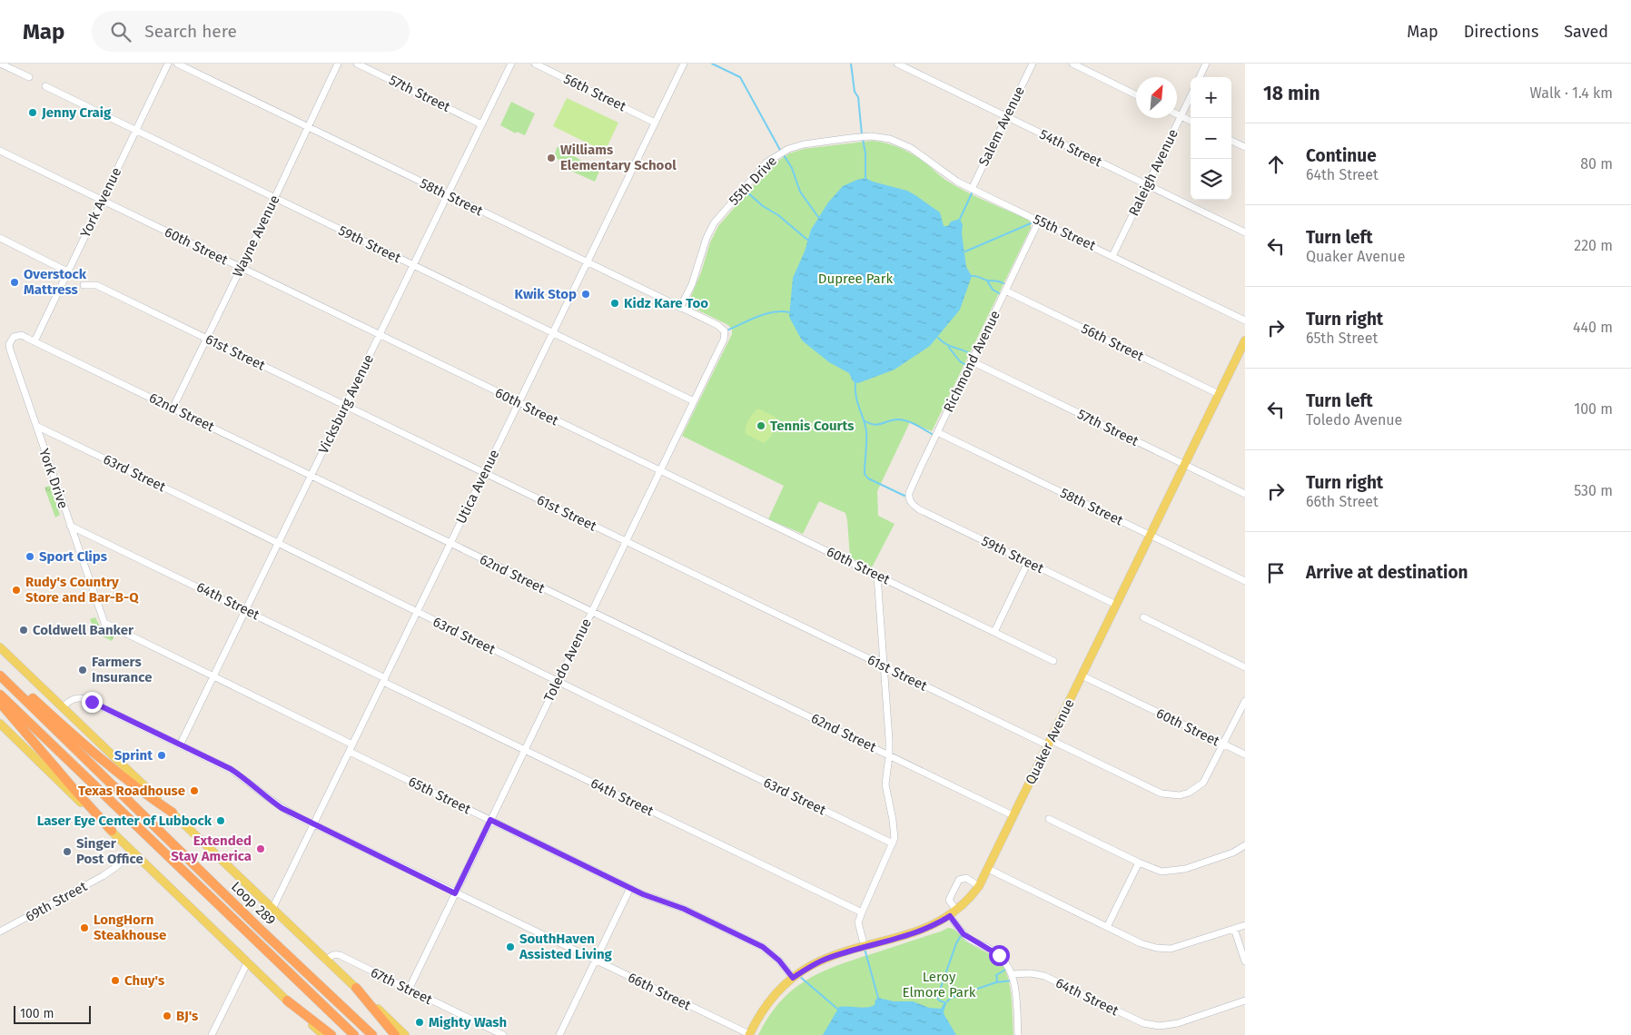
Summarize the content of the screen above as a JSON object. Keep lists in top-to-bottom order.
{
  "streets": {
    "highway": ["Loop 289"],
    "main road": ["Quaker Avenue"],
    "street": [
      "56th Street",
      "57th Street",
      "Salem Avenue",
      "54th Street",
      "Raleigh Avenue",
      "55th Drive",
      "58th Street",
      "York Avenue",
      "55th Street",
      "Wayne Avenue",
      "59th Street",
      "60th Street",
      "61st Street",
      "Richmond Avenue",
      "Vicksburg Avenue",
      "62nd Street",
      "63rd Street",
      "York Drive",
      "Utica Avenue",
      "64th Street",
      "Toledo Avenue",
      "65th Street",
      "69th Street",
      "67th Street",
      "66th Street"
    ]
  },
  "crossings": [
    ["56th Street", "Richmond Avenue"],
    ["56th Street", "Utica Avenue"],
    ["56th Street", "Quaker Avenue"],
    ["57th Street", "Richmond Avenue"],
    ["57th Street", "Vicksburg Avenue"],
    ["57th Street", "Quaker Avenue"],
    ["Salem Avenue", "54th Street"],
    ["Salem Avenue", "55th Street"],
    ["54th Street", "Raleigh Avenue"],
    ["Raleigh Avenue", "55th Street"],
    ["55th Drive", "58th Street"],
    ["55th Drive", "55th Street"],
    ["58th Street", "Wayne Avenue"],
    ["58th Street", "Richmond Avenue"],
    ["58th Street", "Vicksburg Avenue"],
    ["58th Street", "Utica Avenue"],
    ["58th Street", "Toledo Avenue"],
    ["58th Street", "Quaker Avenue"],
    ["York Avenue", "59th Street"],
    ["York Avenue", "60th Street"],
    ["York Avenue", "62nd Street"],
    ["55th Street", "Richmond Avenue"],
    ["Wayne Avenue", "59th Street"],
    ["Wayne Avenue", "60th Street"],
    ["Wayne Avenue", "61st Street"],
    ["Wayne Avenue", "62nd Street"],
    ["59th Street", "Richmond Avenue"],
    ["59th Street", "Vicksburg Avenue"],
    ["59th Street", "Utica Avenue"],
    ["59th Street", "Toledo Avenue"],
    ["59th Street", "Quaker Avenue"],
    ["60th Street", "61st Street"],
    ["60th Street", "Vicksburg Avenue"],
    ["60th Street", "Utica Avenue"],
    ["60th Street", "Toledo Avenue"],
    ["60th Street", "Quaker Avenue"],
    ["61st Street", "Vicksburg Avenue"],
    ["61st Street", "Utica Avenue"],
    ["61st Street", "Toledo Avenue"],
    ["61st Street", "Quaker Avenue"],
    ["Vicksburg Avenue", "62nd Street"],
    ["Vicksburg Avenue", "63rd Street"],
    ["Vicksburg Avenue", "York Drive"],
    ["Vicksburg Avenue", "64th Street"],
    ["Vicksburg Avenue", "66th Street"],
    ["62nd Street", "York Drive"],
    ["62nd Street", "Utica Avenue"],
    ["62nd Street", "Toledo Avenue"],
    ["62nd Street", "Quaker Avenue"],
    ["63rd Street", "York Drive"],
    ["63rd Street", "Utica Avenue"],
    ["63rd Street", "Toledo Avenue"],
    ["York Drive", "64th Street"],
    ["Utica Avenue", "64th Street"],
    ["Utica Avenue", "65th Street"],
    ["Utica Avenue", "66th Street"],
    ["64th Street", "Toledo Avenue"],
    ["Toledo Avenue", "65th Street"],
    ["Toledo Avenue", "67th Street"],
    ["Toledo Avenue", "66th Street"],
    ["Quaker Avenue", "65th Street"],
    ["Quaker Avenue", "66th Street"]
  ],
  "parks": ["Dupree Park", "Leroy Elmore Park"],
  "places": [
    "Jenny Craig",
    "Williams Elementary School",
    "Overstock Mattress",
    "Kwik Stop",
    "Kidz Kare Too",
    "Tennis Courts",
    "Sport Clips",
    "Rudy's Country Store and Bar-B-Q",
    "Coldwell Banker",
    "Farmers Insurance",
    "Sprint",
    "Texas Roadhouse",
    "Laser Eye Center of Lubbock",
    "Extended Stay America",
    "Singer Post Office",
    "LongHorn Steakhouse",
    "SouthHaven Assisted Living",
    "Chuy's",
    "BJ's",
    "Mighty Wash"
  ],
  "scale_bar": "100 m",
  "north": "top right",
  "page": {
    "header": "Map",
    "search": "Search here",
    "nav": ["Map", "Directions", "Saved"],
    "heading": ["18 min", "Walk · 1.4 km"],
    "map_buttons": ["+", "−"],
    "list": [
      ["Continue", "64th Street", "80 m"],
      ["Turn left", "Quaker Avenue", "220 m"],
      ["Turn right", "65th Street", "440 m"],
      ["Turn left", "Toledo Avenue", "100 m"],
      ["Turn right", "66th Street", "530 m"],
      "Arrive at destination"
    ],
    "scale": "100 m"
  }
}
